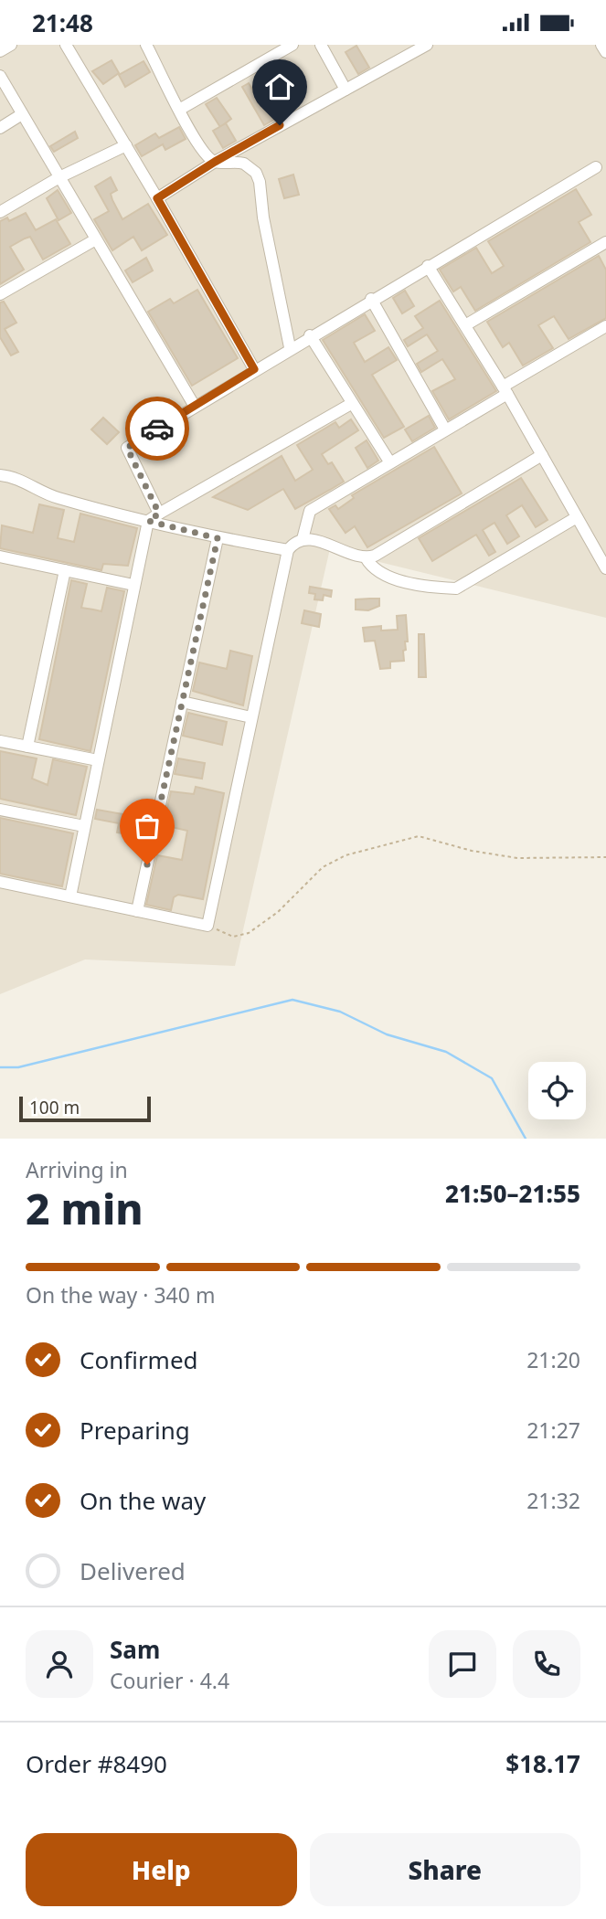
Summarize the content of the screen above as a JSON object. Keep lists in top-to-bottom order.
{
  "scale_bar": "100 m",
  "page": {
    "status": "21:48",
    "scale": "100 m",
    "heading": ["2 min", "Arriving in", "21:50–21:55"],
    "panel": [
      "Sam",
      "Courier · 4.4",
      "Order #8490",
      "$18.17"
    ],
    "bar": "On the way · 340 m",
    "list": [
      ["Confirmed", "21:20"],
      ["Preparing", "21:27"],
      ["On the way", "21:32"],
      "Delivered"
    ],
    "buttons": ["Help", "Share"]
  }
}
